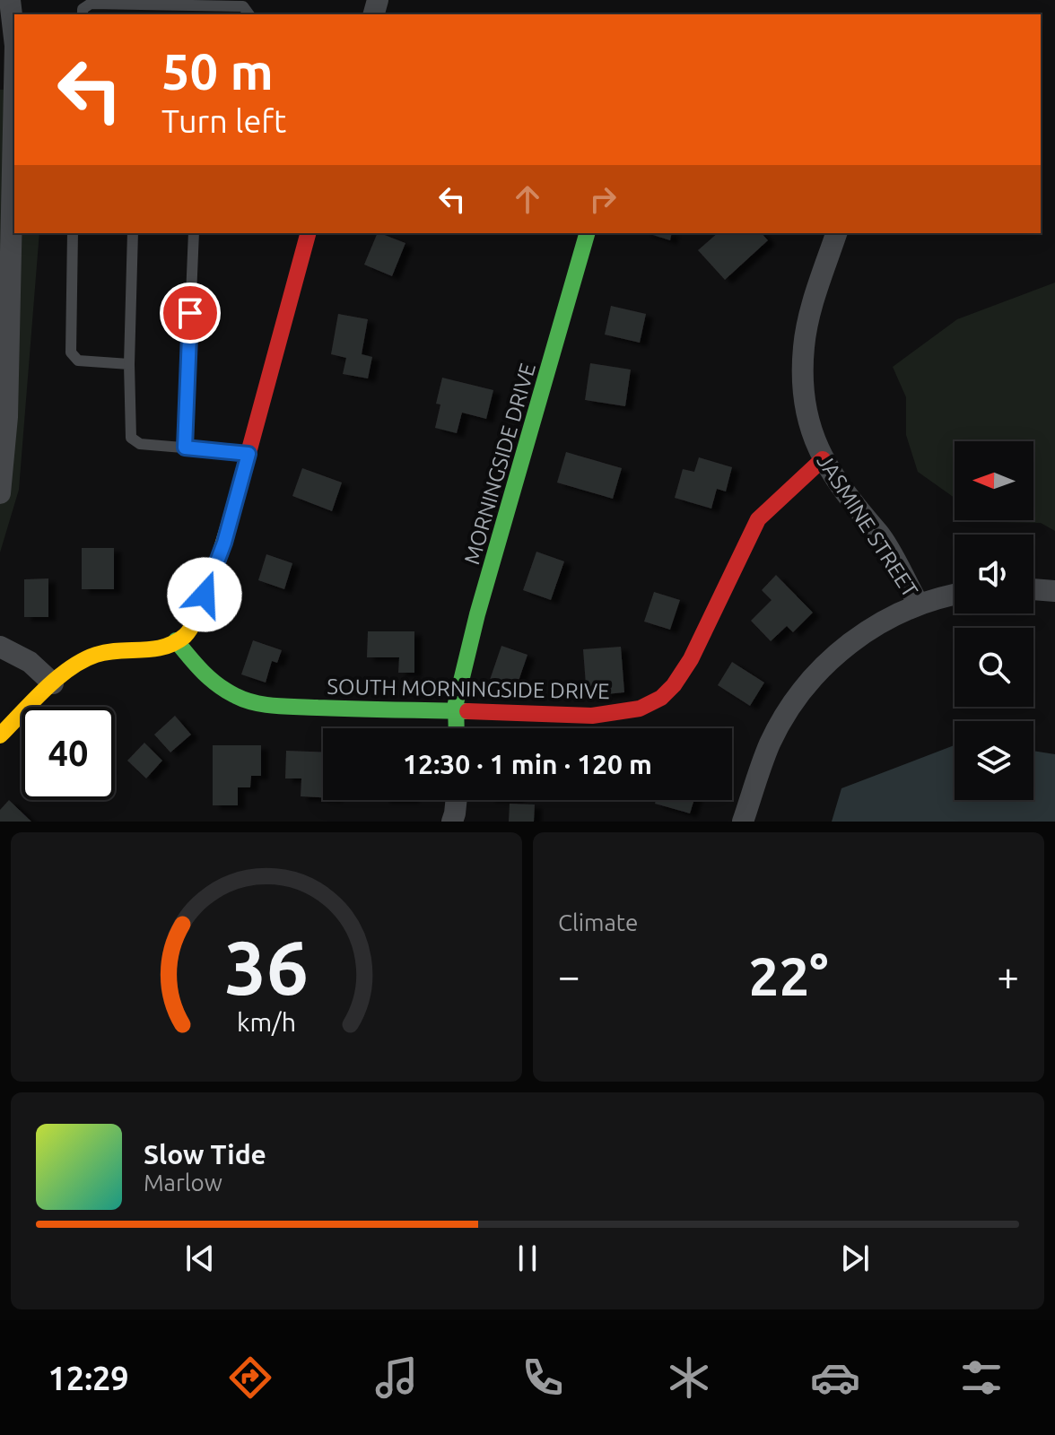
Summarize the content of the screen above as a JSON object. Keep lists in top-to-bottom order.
{
  "streets": {
    "street": ["MORNINGSIDE DRIVE", "JASMINE STREET", "SOUTH MORNINGSIDE DRIVE"]
  },
  "crossings": [
    ["MORNINGSIDE DRIVE", "SOUTH MORNINGSIDE DRIVE"],
    ["JASMINE STREET", "SOUTH MORNINGSIDE DRIVE"]
  ],
  "north": "left",
  "page": {
    "turn": ["50 m", "Turn left"],
    "limit": "40",
    "trip": "12:30 · 1 min · 120 m",
    "tile": "Climate",
    "heat": ["−", "22°", "+"],
    "song": ["Slow Tide", "Marlow"],
    "tabs": "12:29",
    "gauge": ["36", "km/h"]
  }
}
